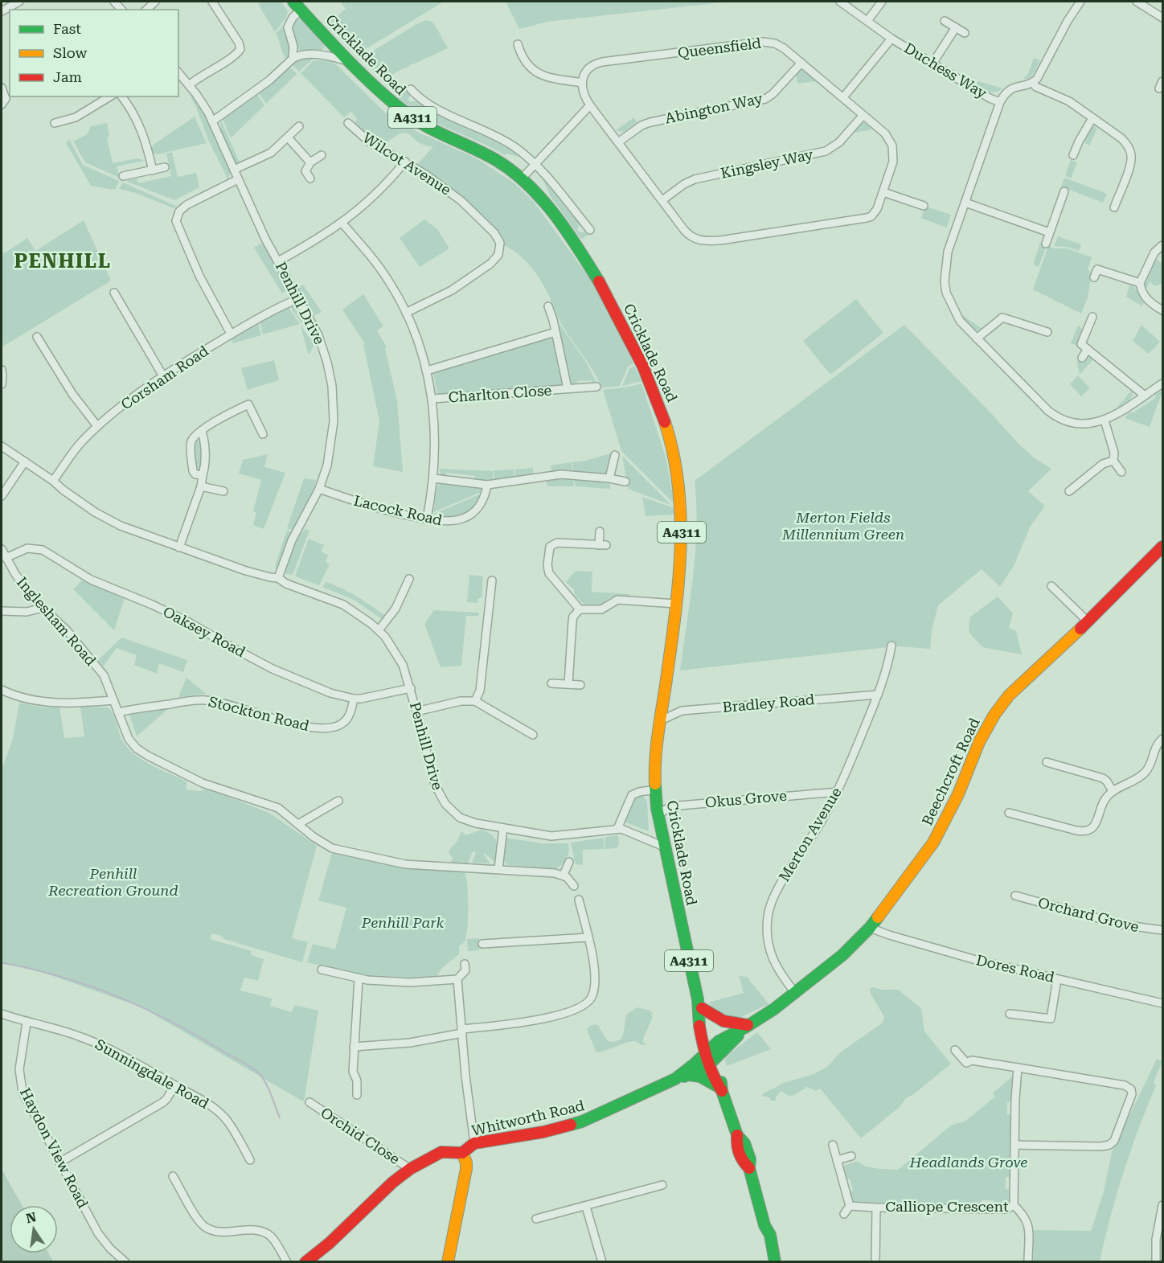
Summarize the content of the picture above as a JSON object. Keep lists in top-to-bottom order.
{
  "streets": {
    "main road": [
      "Cricklade Road",
      "A4311",
      "Beechcroft Road",
      "Whitworth Road"
    ],
    "street": [
      "Queensfield",
      "Duchess Way",
      "Abington Way",
      "Wilcot Avenue",
      "Kingsley Way",
      "Penhill Drive",
      "Corsham Road",
      "Charlton Close",
      "Lacock Road",
      "Inglesham Road",
      "Oaksey Road",
      "Bradley Road",
      "Stockton Road",
      "Okus Grove",
      "Merton Avenue",
      "Orchard Grove",
      "Dores Road",
      "Sunningdale Road",
      "Orchid Close",
      "Haydon View Road",
      "Calliope Crescent"
    ]
  },
  "crossings": [
    ["Queensfield", "Duchess Way"],
    ["Queensfield", "Abington Way"],
    ["Queensfield", "Kingsley Way"],
    ["Cricklade Road", "Penhill Drive"],
    ["Cricklade Road", "Bradley Road"],
    ["Cricklade Road", "Beechcroft Road"],
    ["Cricklade Road", "Okus Grove"],
    ["Cricklade Road", "Whitworth Road"],
    ["Penhill Drive", "Corsham Road"],
    ["Penhill Drive", "Lacock Road"],
    ["Penhill Drive", "Oaksey Road"],
    ["Inglesham Road", "Oaksey Road"],
    ["Inglesham Road", "Stockton Road"],
    ["Oaksey Road", "Stockton Road"],
    ["Bradley Road", "Merton Avenue"],
    ["Beechcroft Road", "Merton Avenue"],
    ["Beechcroft Road", "Dores Road"],
    ["Beechcroft Road", "Whitworth Road"],
    ["Okus Grove", "Merton Avenue"],
    ["Sunningdale Road", "Haydon View Road"],
    ["Whitworth Road", "Orchid Close"]
  ],
  "districts": ["PENHILL"],
  "parks": [
    "Merton Fields Millennium Green",
    "Penhill Recreation Ground",
    "Penhill Park",
    "Headlands Grove"
  ],
  "legend": ["Fast", "Slow", "Jam"],
  "north": "top"
}
